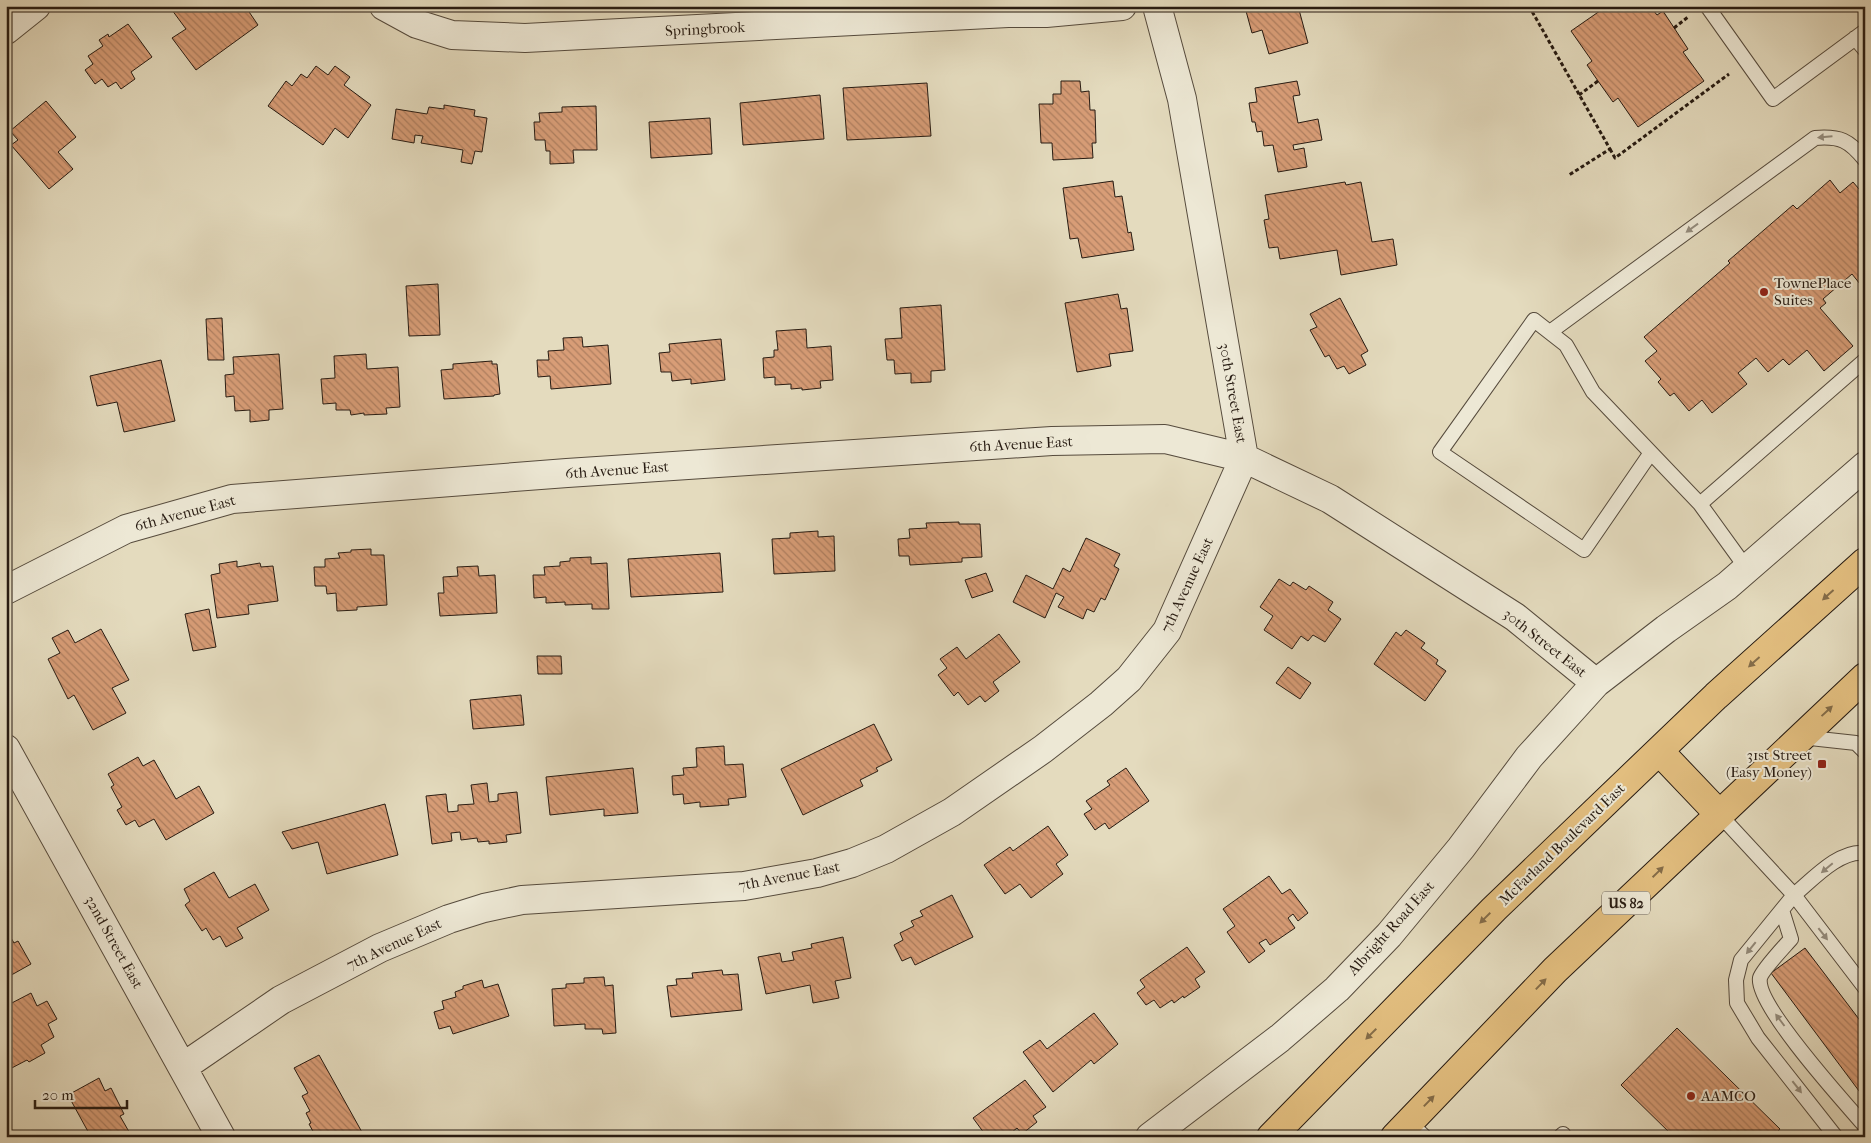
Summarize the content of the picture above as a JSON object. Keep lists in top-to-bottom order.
{
  "streets": {
    "highway": ["McFarland Boulevard East", "US 82"],
    "street": [
      "Springbrook",
      "30th Street East",
      "6th Avenue East",
      "7th Avenue East",
      "Albright Road East",
      "32nd Street East"
    ]
  },
  "crossings": [
    ["30th Street East", "6th Avenue East"],
    ["30th Street East", "7th Avenue East"],
    ["30th Street East", "Albright Road East"],
    ["6th Avenue East", "7th Avenue East"],
    ["7th Avenue East", "32nd Street East"]
  ],
  "places": {
    "other": ["TownePlace Suites", "AAMCO"],
    "transit": ["31st Street (Easy Money)"]
  },
  "scale_bar": "20 m"
}
